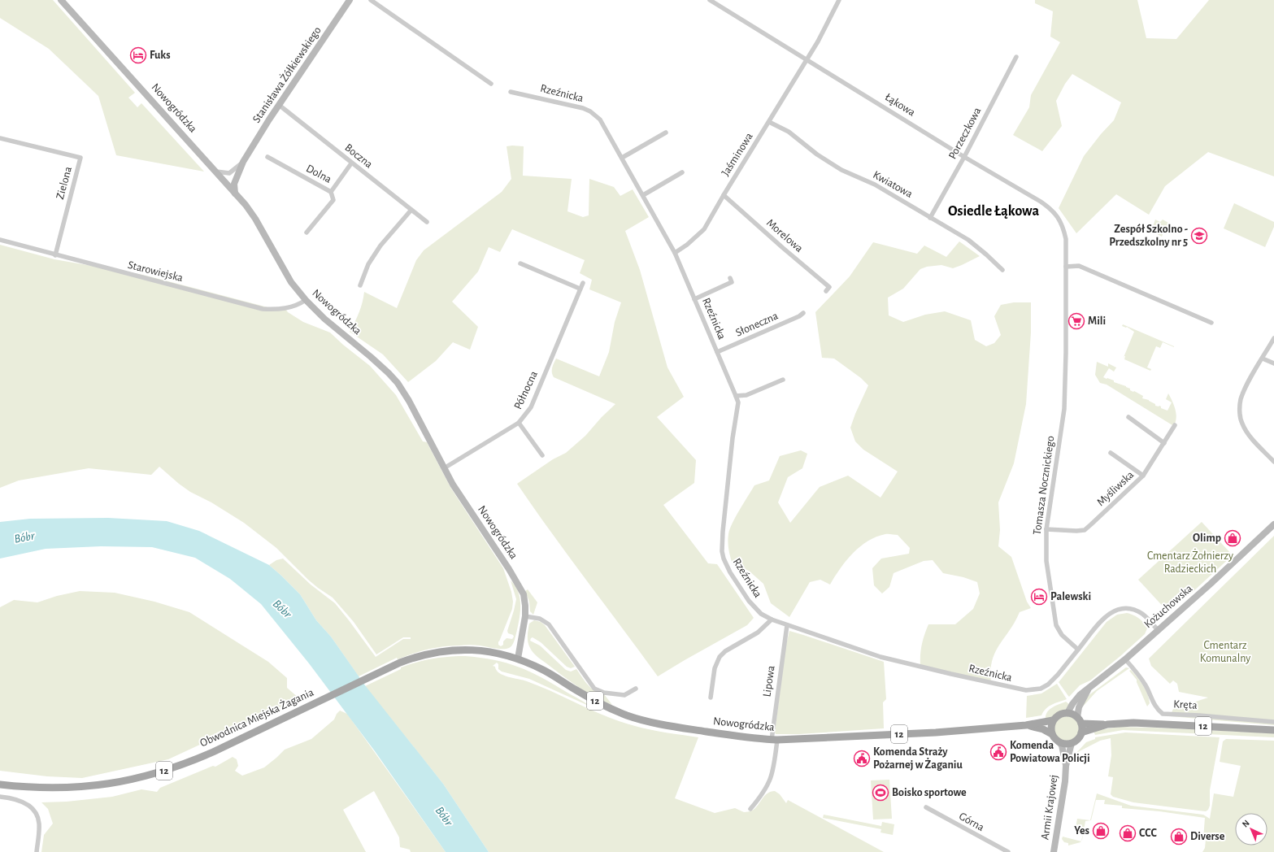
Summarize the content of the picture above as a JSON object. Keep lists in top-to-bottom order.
{
  "streets": {
    "main road": [
      "Stanisława Żółkiewskiego",
      "Nowogródzka",
      "Kożuchowska",
      "12",
      "Obwodnica Miejska Żagania",
      "Armii Krajowej"
    ],
    "street": [
      "Rzeźnicka",
      "Łąkowa",
      "Porzeczkowa",
      "Jaśminowa",
      "Boczna",
      "Dolna",
      "Zielona",
      "Kwiatowa",
      "Morelowa",
      "Starowiejska",
      "Słoneczna",
      "Północna",
      "Tomasza Nocznickiego",
      "Myśliwska",
      "Lipowa",
      "Kręta",
      "Górna"
    ]
  },
  "crossings": [
    ["Stanisława Żółkiewskiego", "Nowogródzka"],
    ["Stanisława Żółkiewskiego", "Boczna"],
    ["Rzeźnicka", "Jaśminowa"],
    ["Rzeźnicka", "Słoneczna"],
    ["Rzeźnicka", "Tomasza Nocznickiego"],
    ["Rzeźnicka", "Lipowa"],
    ["Łąkowa", "Porzeczkowa"],
    ["Łąkowa", "Jaśminowa"],
    ["Łąkowa", "Tomasza Nocznickiego"],
    ["Nowogródzka", "Starowiejska"],
    ["Nowogródzka", "Północna"],
    ["Nowogródzka", "Kożuchowska"],
    ["Nowogródzka", "Lipowa"],
    ["Nowogródzka", "12"],
    ["Nowogródzka", "Obwodnica Miejska Żagania"],
    ["Nowogródzka", "Armii Krajowej"],
    ["Porzeczkowa", "Kwiatowa"],
    ["Jaśminowa", "Kwiatowa"],
    ["Jaśminowa", "Morelowa"],
    ["Boczna", "Dolna"],
    ["Zielona", "Starowiejska"],
    ["Tomasza Nocznickiego", "Myśliwska"],
    ["Kożuchowska", "12"],
    ["Kożuchowska", "Kręta"],
    ["Kożuchowska", "Armii Krajowej"],
    ["12", "Armii Krajowej"]
  ],
  "districts": ["Osiedle Łąkowa"],
  "water": ["Bóbr"],
  "parks": ["Cmentarz Żołnierzy Radzieckich", "Cmentarz Komunalny"],
  "places": {
    "hotel": ["Fuks", "Palewski"],
    "school or university": ["Zespół Szkolno - Przedszkolny nr 5"],
    "supermarket": ["Mili"],
    "shop": [
      "Olimp",
      "Yes",
      "CCC",
      "Diverse"
    ],
    "public building": ["Komenda Powiatowa Policji", "Komenda Straży Pożarnej w Żaganiu"],
    "sports": ["Boisko sportowe"]
  },
  "north": "top left"
}
